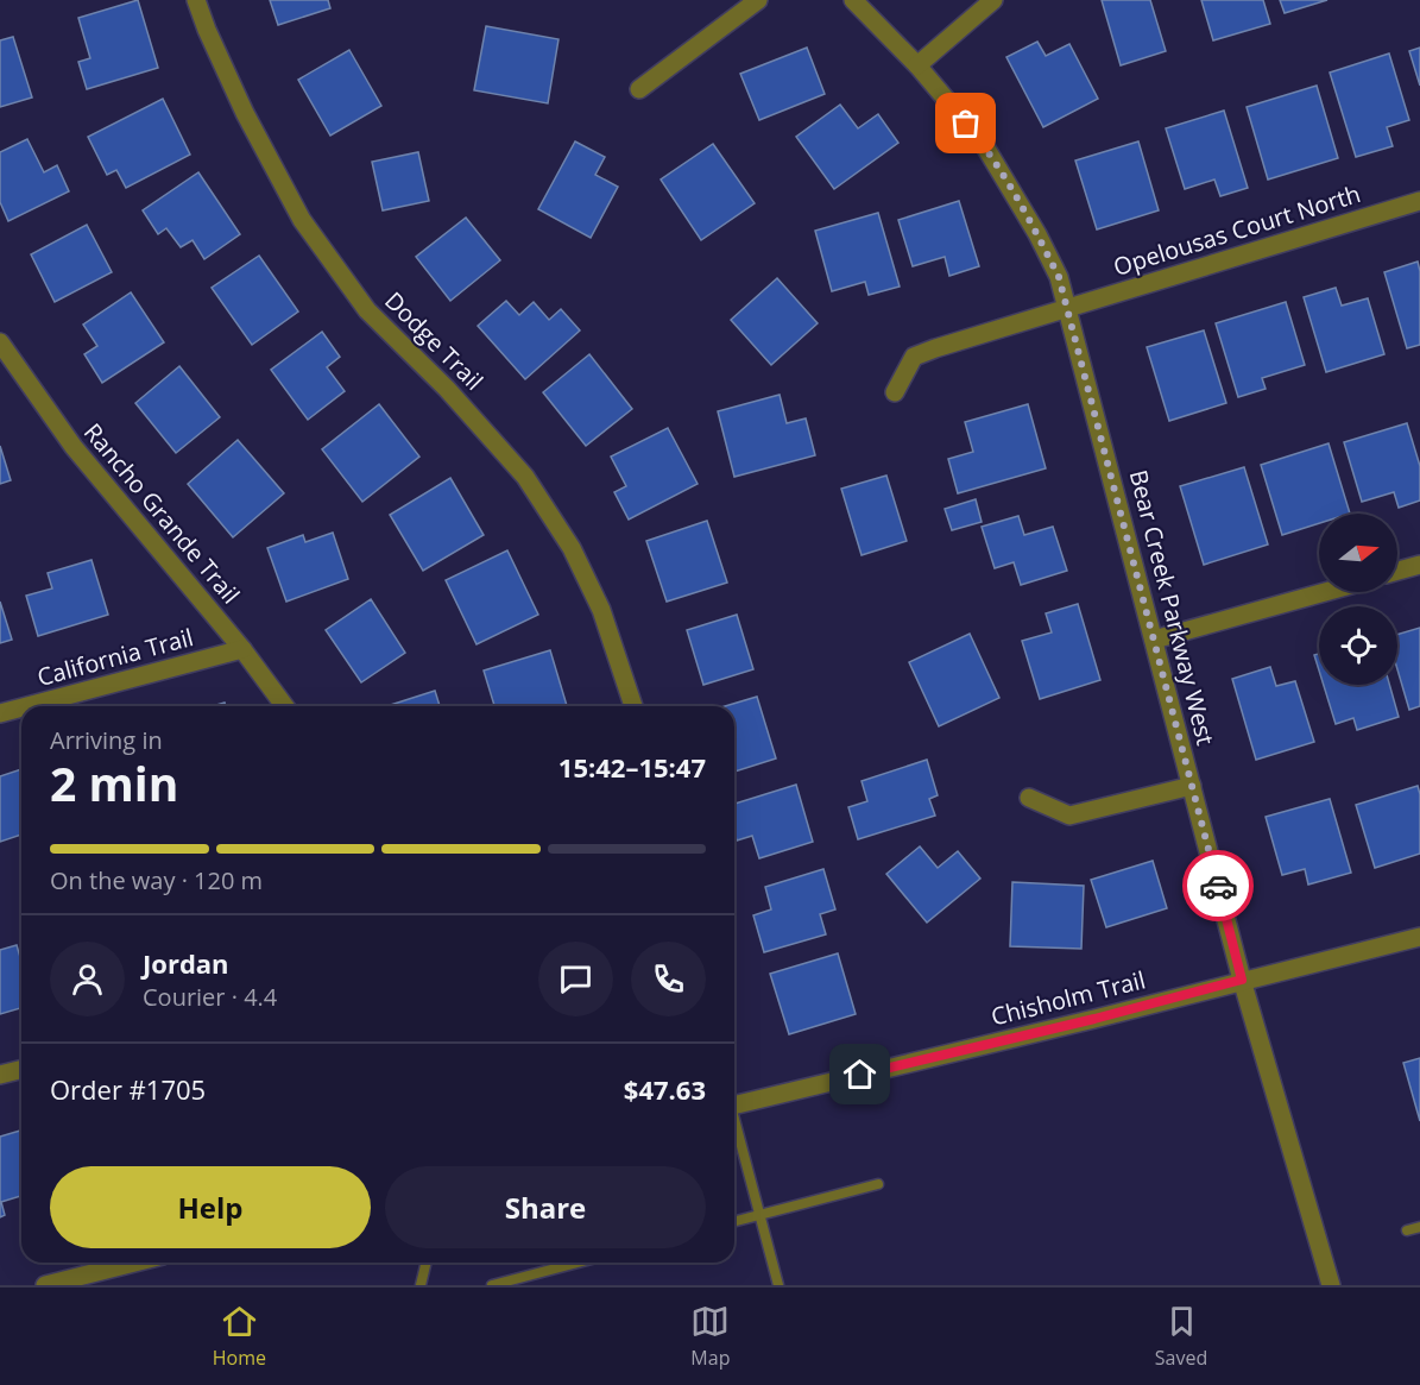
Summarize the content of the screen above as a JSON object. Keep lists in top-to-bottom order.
{
  "streets": {
    "street": [
      "Opelousas Court North",
      "Dodge Trail",
      "Rancho Grande Trail",
      "Bear Creek Parkway West",
      "California Trail",
      "Chisholm Trail"
    ]
  },
  "crossings": [
    ["Opelousas Court North", "Bear Creek Parkway West"],
    ["Rancho Grande Trail", "California Trail"],
    ["Bear Creek Parkway West", "Chisholm Trail"]
  ],
  "north": "right",
  "page": {
    "heading": ["2 min", "Arriving in", "15:42–15:47"],
    "panel": [
      "Jordan",
      "Courier · 4.4",
      "Order #1705",
      "$47.63"
    ],
    "bar": "On the way · 120 m",
    "buttons": ["Help", "Share"],
    "tabs": ["Home", "Map", "Saved"]
  }
}
